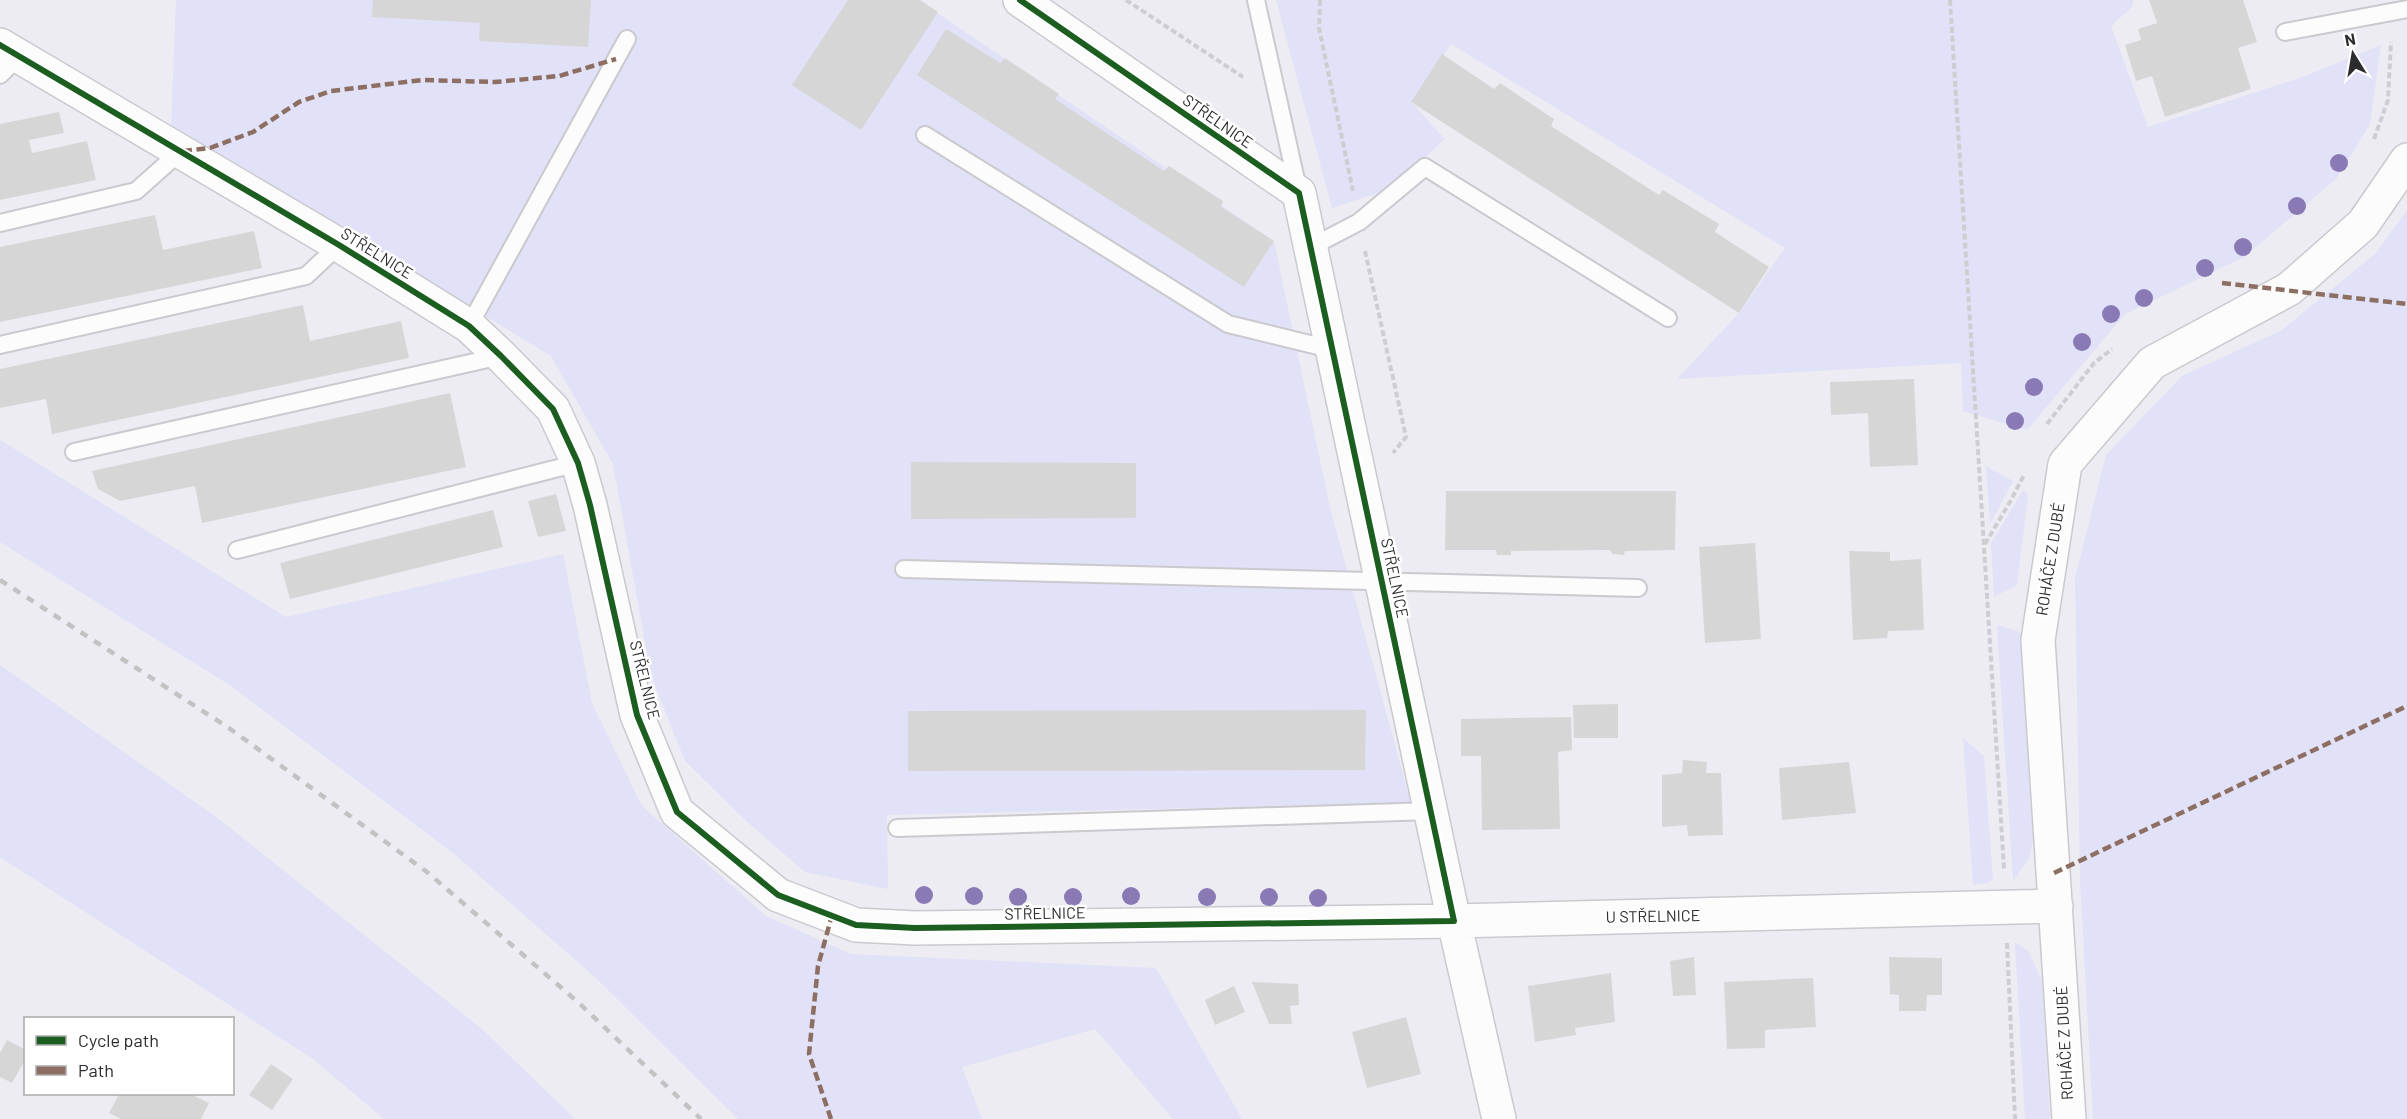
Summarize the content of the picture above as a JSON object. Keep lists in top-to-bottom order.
{
  "streets": {
    "street": ["STŘELNICE", "ROHÁČE Z DUBÉ", "U STŘELNICE"]
  },
  "crossings": [
    ["STŘELNICE", "U STŘELNICE"],
    ["ROHÁČE Z DUBÉ", "U STŘELNICE"]
  ],
  "legend": ["Cycle path", "Path"],
  "north": "top"
}
